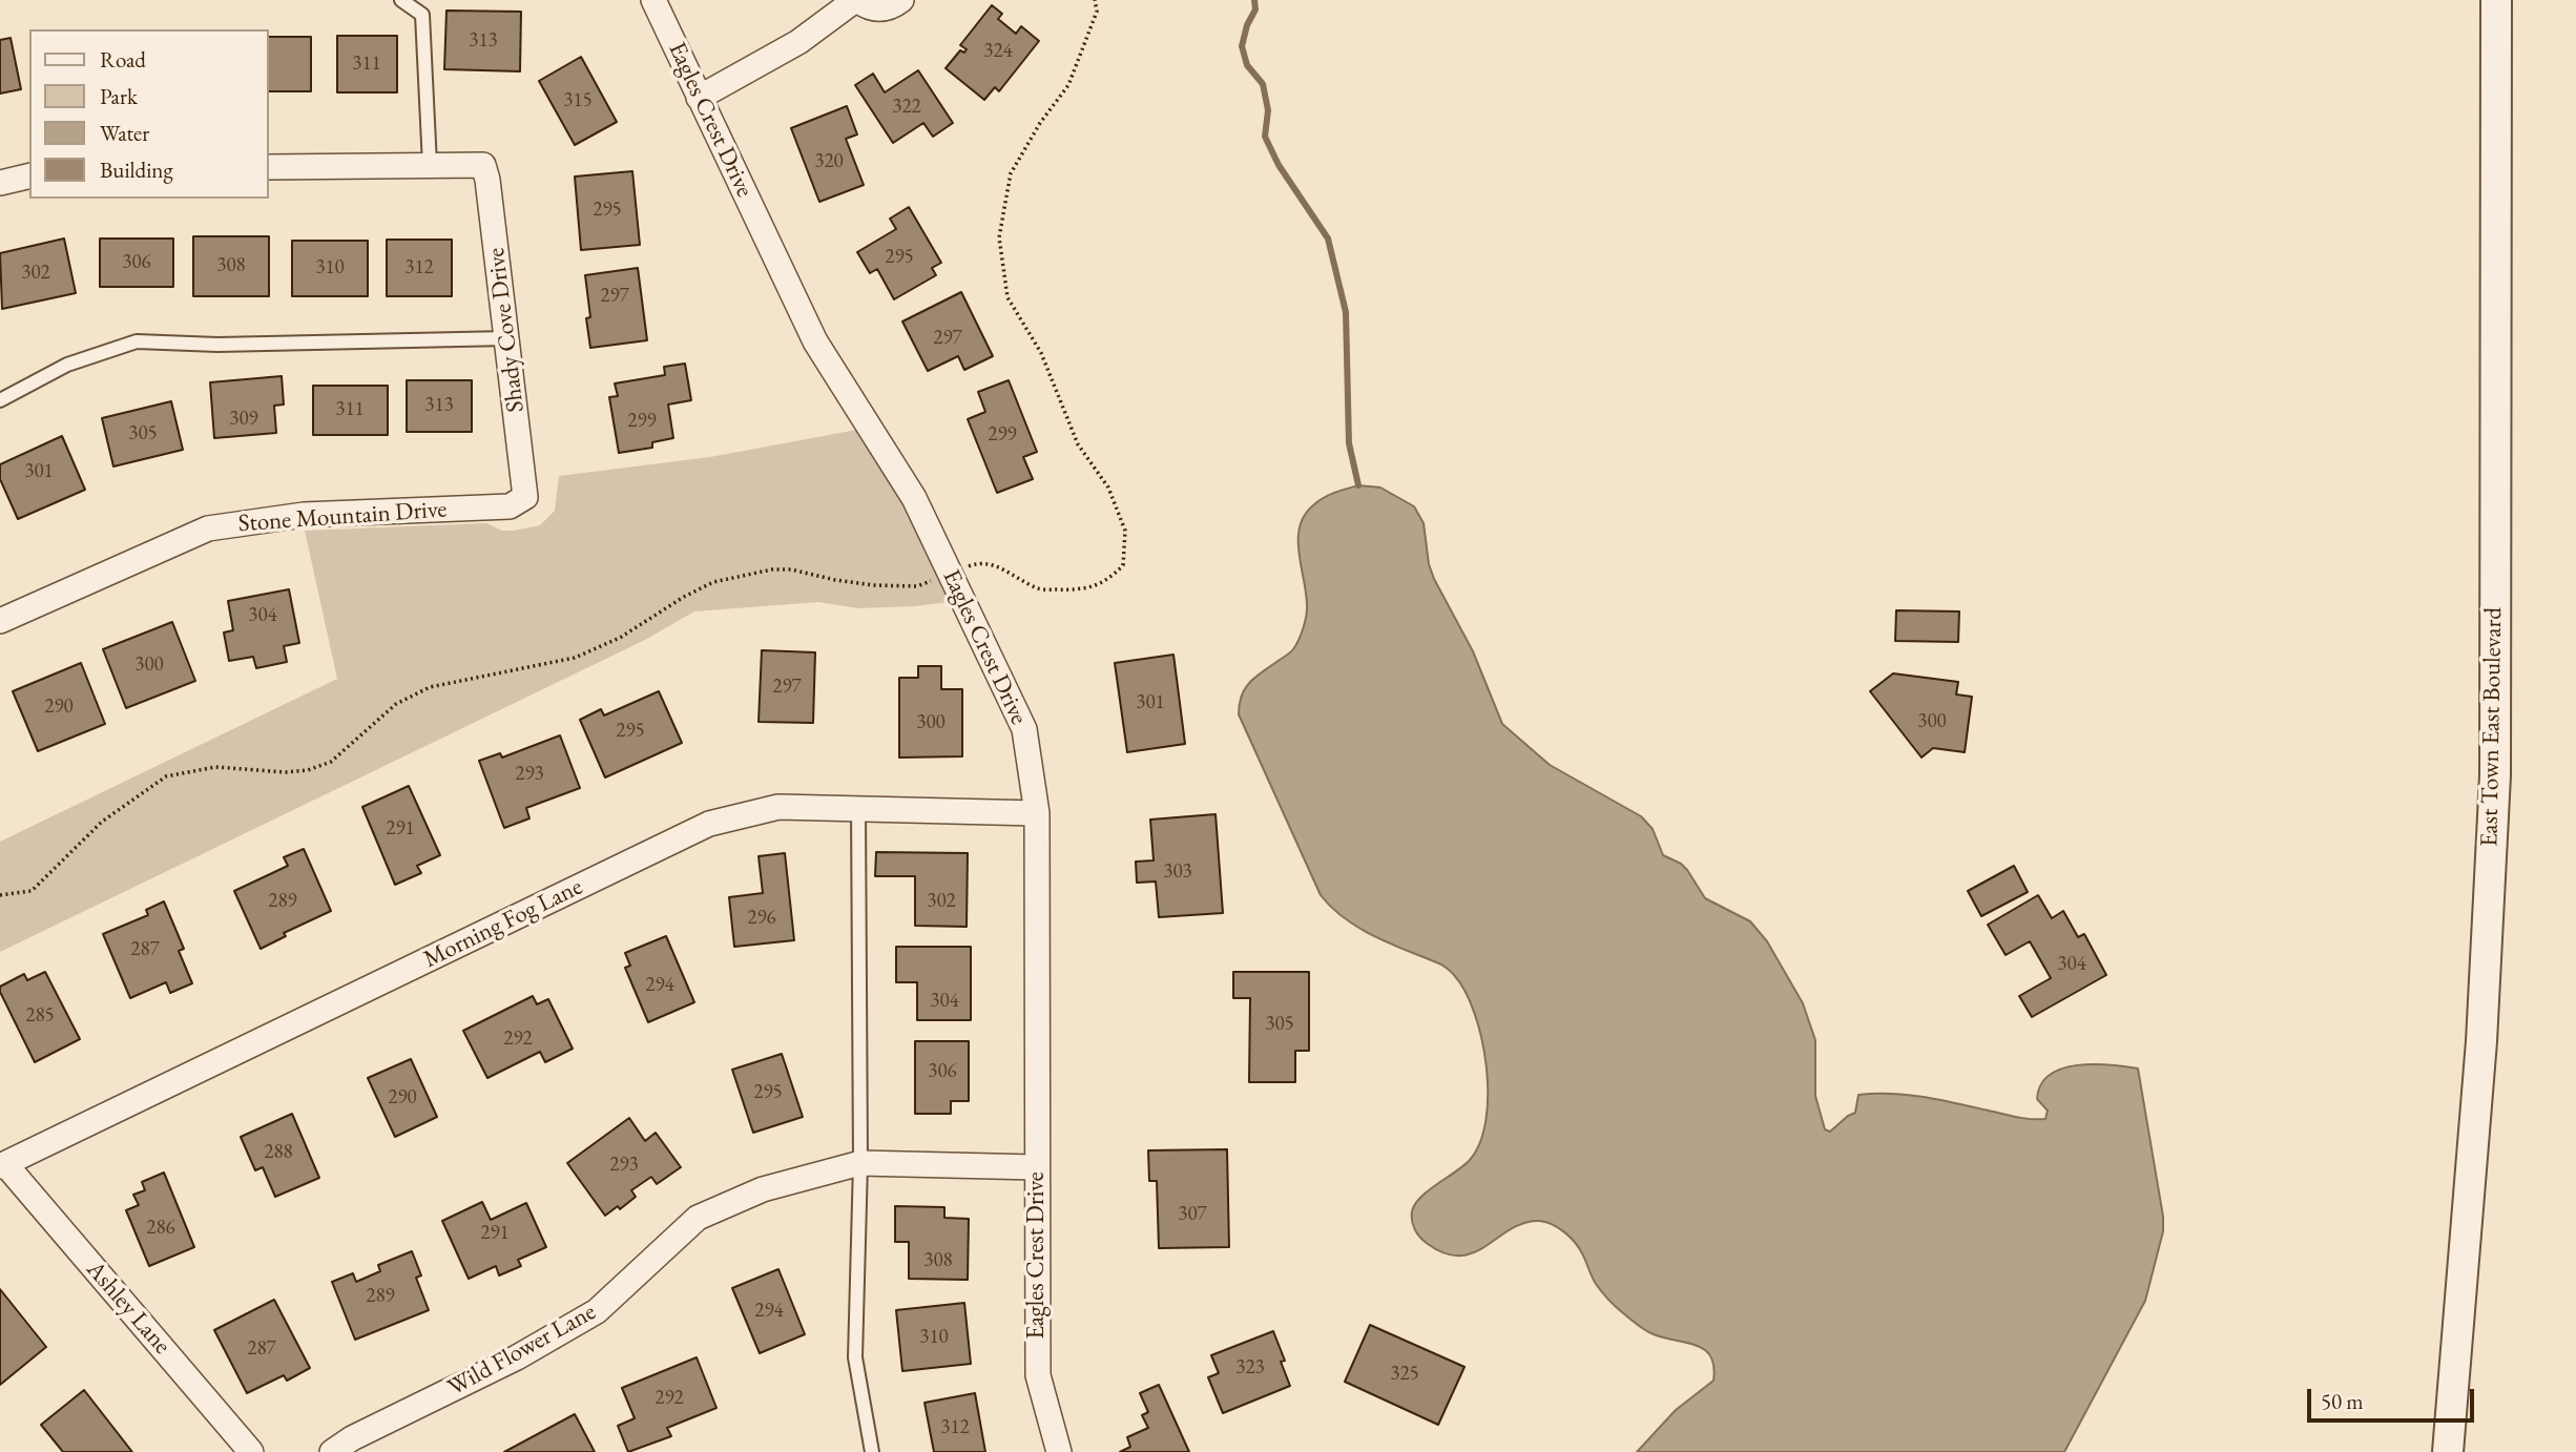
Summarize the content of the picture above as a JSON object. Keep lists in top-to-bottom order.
{
  "streets": {
    "street": [
      "Eagles Crest Drive",
      "Shady Cove Drive",
      "Stone Mountain Drive",
      "East Town East Boulevard",
      "Morning Fog Lane",
      "Ashley Lane",
      "Wild Flower Lane"
    ]
  },
  "crossings": [
    ["Eagles Crest Drive", "Morning Fog Lane"],
    ["Eagles Crest Drive", "Wild Flower Lane"],
    ["Shady Cove Drive", "Stone Mountain Drive"],
    ["Morning Fog Lane", "Ashley Lane"]
  ],
  "house_numbers": [
    "313",
    "324",
    "311",
    "315",
    "322",
    "320",
    "295",
    "295",
    "306",
    "308",
    "310",
    "312",
    "302",
    "297",
    "297",
    "313",
    "311",
    "309",
    "299",
    "305",
    "299",
    "301",
    "304",
    "300",
    "297",
    "301",
    "290",
    "300",
    "300",
    "295",
    "293",
    "291",
    "303",
    "289",
    "302",
    "296",
    "287",
    "304",
    "294",
    "304",
    "285",
    "305",
    "292",
    "306",
    "295",
    "290",
    "288",
    "293",
    "307",
    "286",
    "291",
    "308",
    "289",
    "294",
    "310",
    "287",
    "323",
    "325",
    "292",
    "312"
  ],
  "legend": [
    "Road",
    "Park",
    "Water",
    "Building"
  ],
  "scale_bar": "50 m"
}
